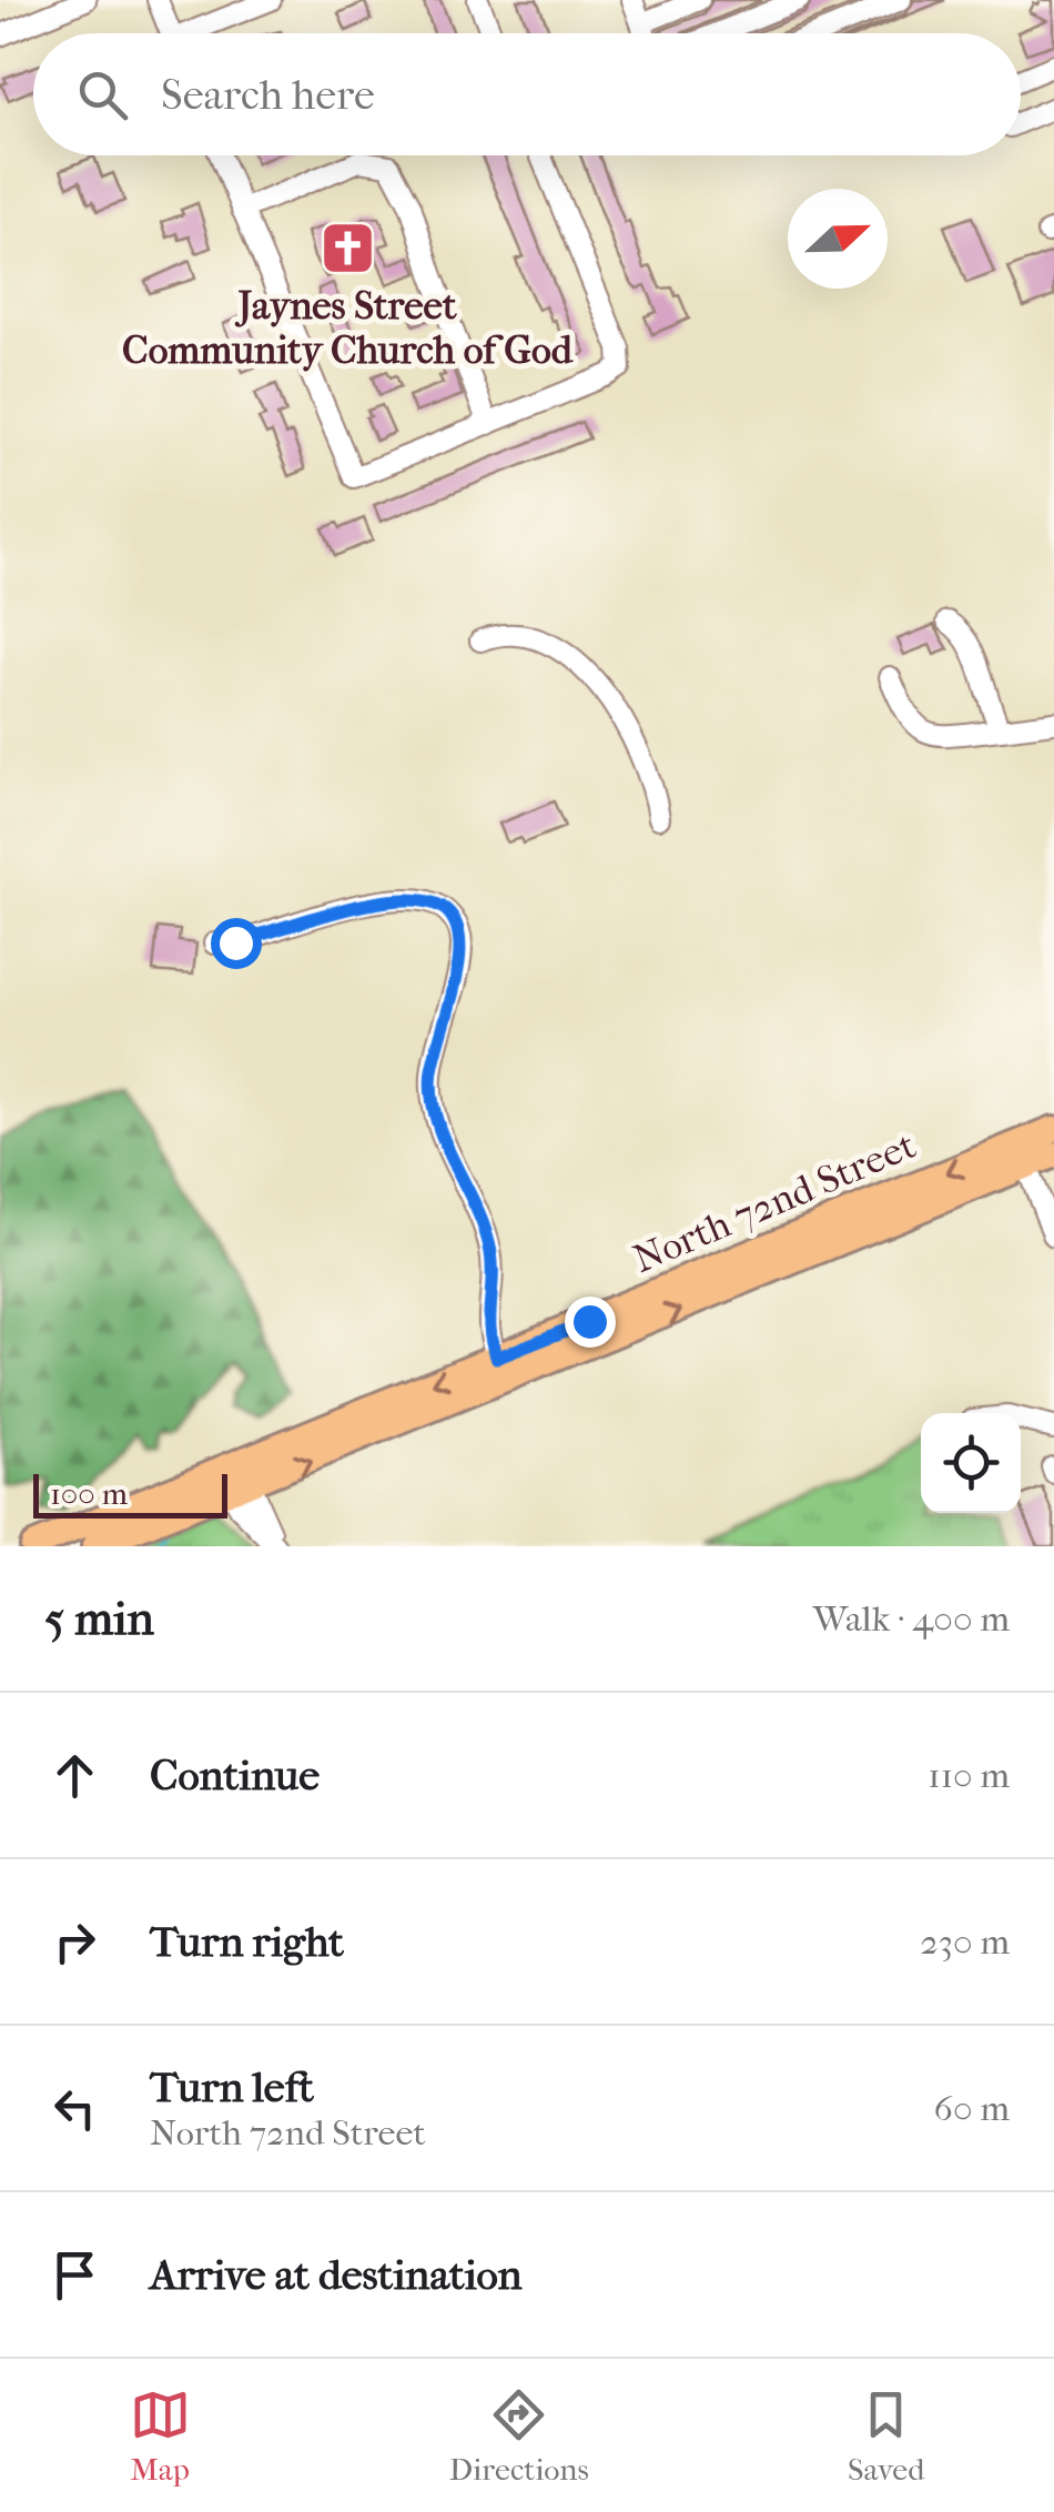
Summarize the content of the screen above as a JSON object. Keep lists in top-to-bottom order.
{
  "streets": {
    "main road": ["North 72nd Street"]
  },
  "places": {
    "church": ["Jaynes Street Community Church of God"]
  },
  "scale_bar": "100 m",
  "north": "right",
  "page": {
    "search": "Search here",
    "scale": "100 m",
    "heading": ["5 min", "Walk · 400 m"],
    "list": [
      ["Continue", "110 m"],
      ["Turn right", "230 m"],
      ["Turn left", "North 72nd Street", "60 m"],
      "Arrive at destination"
    ],
    "nav": ["Map", "Directions", "Saved"]
  }
}
